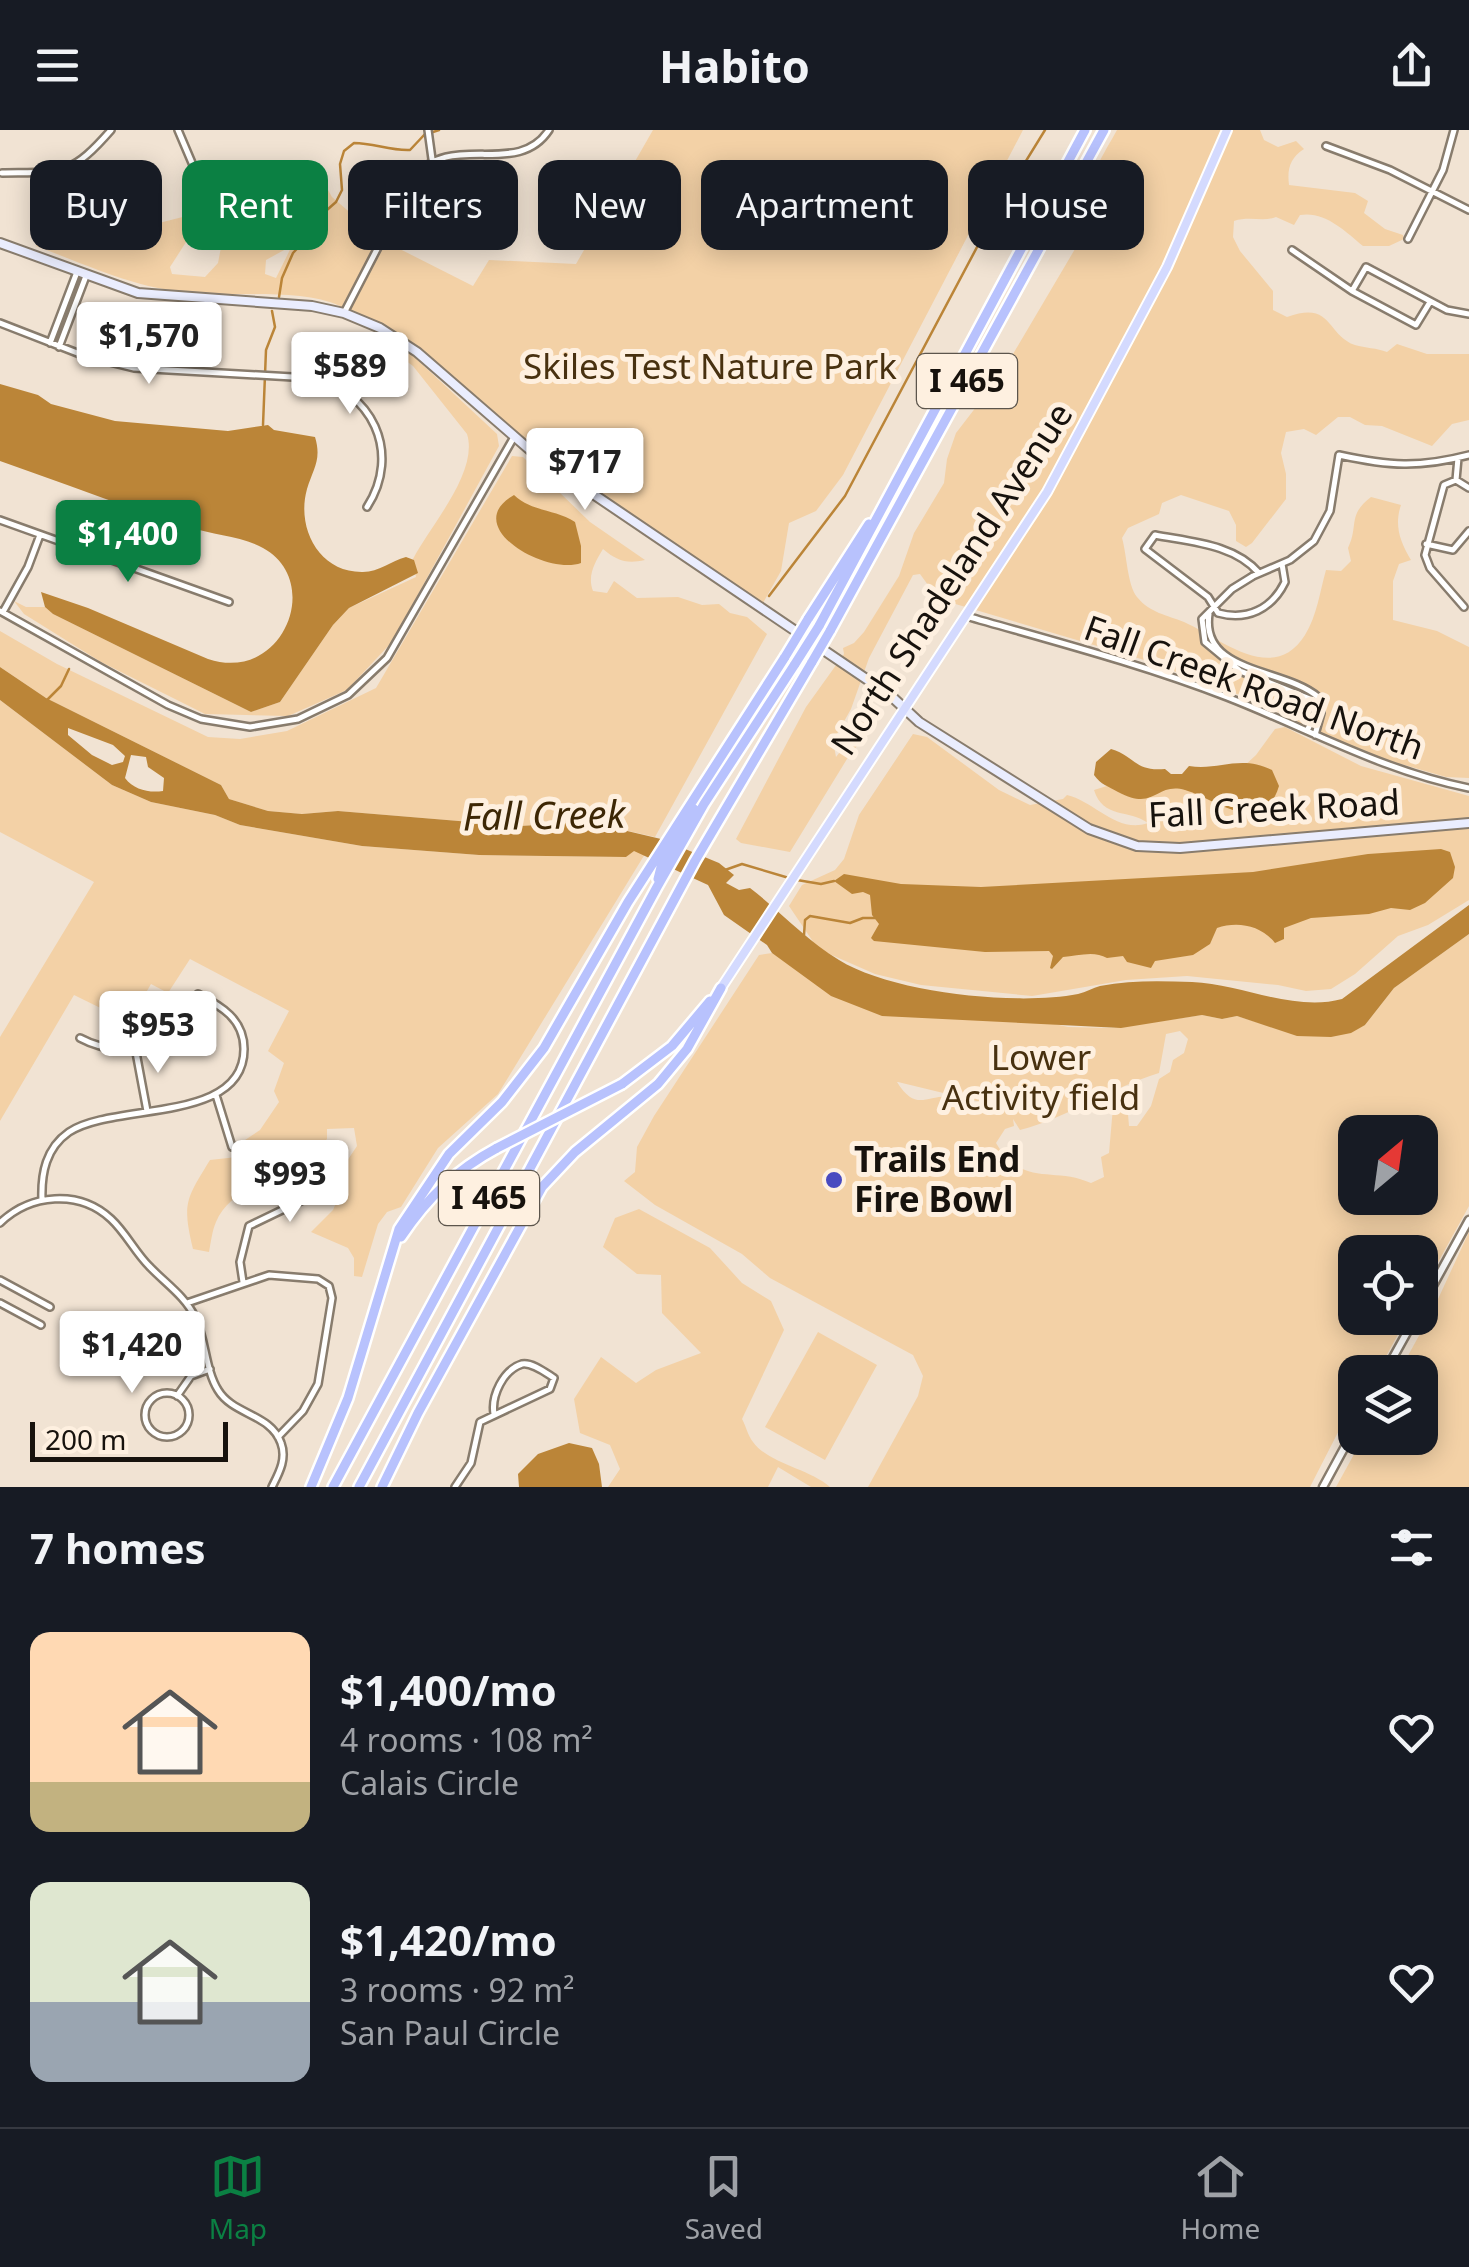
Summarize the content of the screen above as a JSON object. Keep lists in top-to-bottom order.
{
  "streets": {
    "highway": ["I 465"],
    "main road": ["North Shadeland Avenue", "Fall Creek Road"],
    "street": ["Fall Creek Road North"]
  },
  "crossings": [
    ["North Shadeland Avenue", "Fall Creek Road North"],
    ["North Shadeland Avenue", "Fall Creek Road"]
  ],
  "water": ["Fall Creek"],
  "parks": ["Skiles Test Nature Park", "Lower Activity field"],
  "places": ["Trails End Fire Bowl"],
  "scale_bar": "200 m",
  "north": "top right",
  "page": {
    "header": "Habito",
    "chip": [
      "Buy",
      "Rent",
      "Filters",
      "New",
      "Apartment",
      "House"
    ],
    "price": [
      "$1,570",
      "$589",
      "$717",
      "$1,400",
      "$953",
      "$993",
      "$1,420"
    ],
    "scale": "200 m",
    "heading": "7 homes",
    "list": [
      {
        "name": "$1,400/mo",
        "note": "4 rooms · 108 m² · Calais Circle"
      },
      {
        "name": "$1,420/mo",
        "note": "3 rooms · 92 m² · San Paul Circle"
      }
    ],
    "tabs": ["Map", "Saved", "Home"]
  }
}
